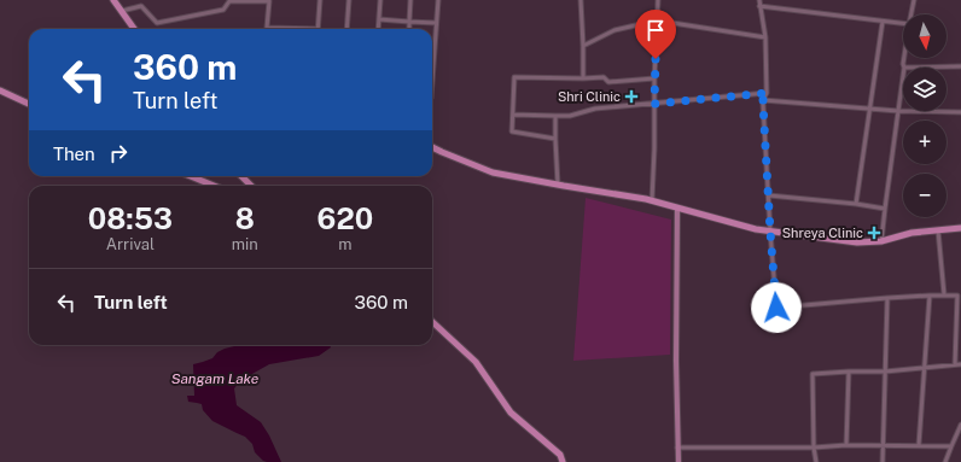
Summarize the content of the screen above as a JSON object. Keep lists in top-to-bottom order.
{
  "water": ["Sangam Lake"],
  "places": {
    "health": ["Shri Clinic", "Shreya Clinic"]
  },
  "north": "bottom",
  "page": {
    "map_buttons": ["+", "−"],
    "turn": ["360 m", "Turn left"],
    "then": "Then",
    "eta": [
      "08:53",
      "Arrival",
      "8",
      "min",
      "620",
      "m"
    ],
    "list": [
      {
        "name": "Turn left",
        "value": "360 m"
      }
    ]
  }
}
